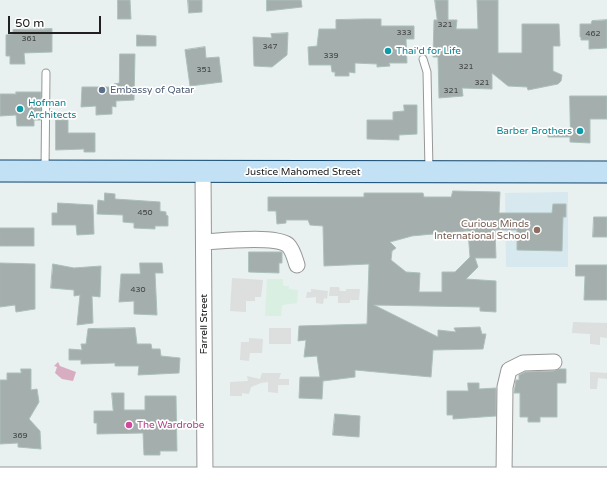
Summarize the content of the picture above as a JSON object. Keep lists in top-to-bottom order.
{
  "streets": {
    "main road": ["Justice Mahomed Street"],
    "street": ["Farrell Street"]
  },
  "crossings": [
    ["Justice Mahomed Street", "Farrell Street"]
  ],
  "places": [
    "Thai'd for Life",
    "Embassy of Qatar",
    "Hofman Architects",
    "Barber Brothers",
    "Curious Minds International School",
    "The Wardrobe"
  ],
  "house_numbers": [
    "321",
    "333",
    "462",
    "361",
    "347",
    "339",
    "321",
    "351",
    "321",
    "321",
    "450",
    "430",
    "369"
  ],
  "scale_bar": "50 m"
}
